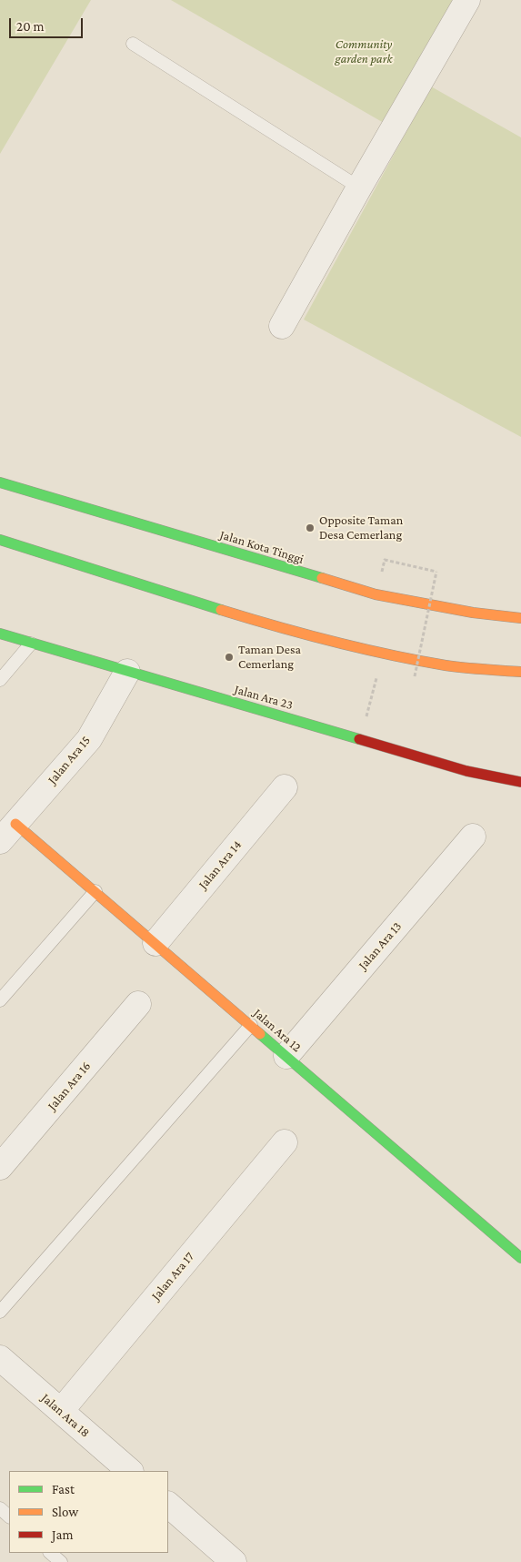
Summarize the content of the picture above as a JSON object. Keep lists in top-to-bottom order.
{
  "streets": {
    "main road": ["Jalan Kota Tinggi", "Jalan Ara 23", "Jalan Ara 12"],
    "street": [
      "Jalan Ara 15",
      "Jalan Ara 14",
      "Jalan Ara 13",
      "Jalan Ara 16",
      "Jalan Ara 17",
      "Jalan Ara 18"
    ]
  },
  "crossings": [
    ["Jalan Ara 23", "Jalan Ara 15"],
    ["Jalan Ara 15", "Jalan Ara 12"],
    ["Jalan Ara 14", "Jalan Ara 12"],
    ["Jalan Ara 13", "Jalan Ara 12"],
    ["Jalan Ara 17", "Jalan Ara 18"]
  ],
  "parks": ["Community garden park"],
  "places": ["Opposite Taman Desa Cemerlang", "Taman Desa Cemerlang"],
  "legend": ["Fast", "Slow", "Jam"],
  "scale_bar": "20 m"
}
